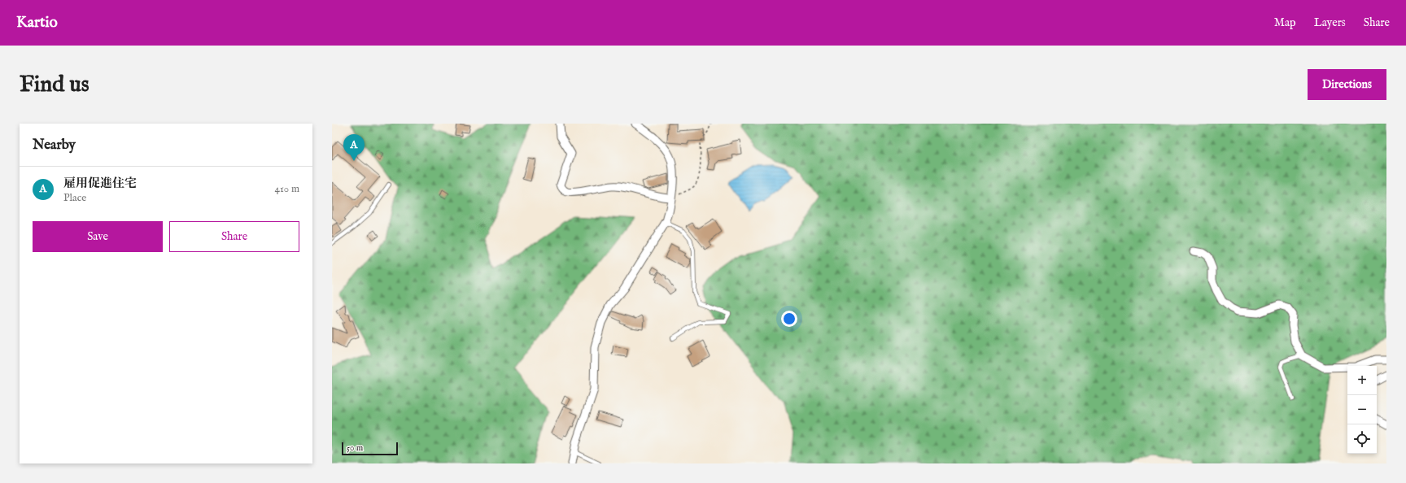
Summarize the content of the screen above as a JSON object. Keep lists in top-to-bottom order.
{
  "scale_bar": "50 m",
  "page": {
    "header": "Kartio",
    "nav": ["Map", "Layers", "Share"],
    "buttons": [
      "Directions",
      ["Save", "Share"]
    ],
    "title": "Find us",
    "heading": "Nearby",
    "pins": "A",
    "list": [
      {
        "mark": "A",
        "name": "雇用促進住宅",
        "note": "Place",
        "value": "410 m"
      }
    ],
    "map_buttons": ["+", "−"],
    "scale": "50 m"
  }
}
